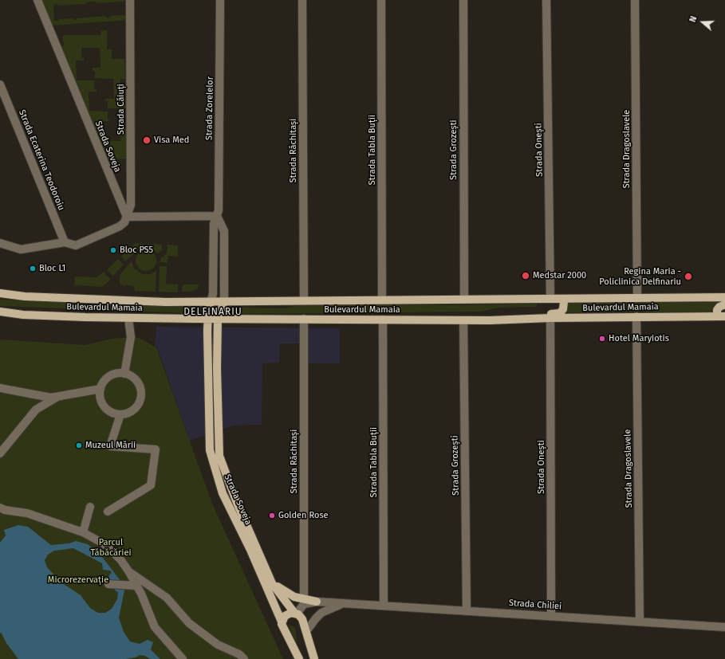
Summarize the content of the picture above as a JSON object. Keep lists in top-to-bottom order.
{
  "streets": {
    "main road": ["Strada Soveja", "Bulevardul Mamaia"],
    "street": [
      "Strada Zorelelor",
      "Strada Căiuți",
      "Strada Dragoslavele",
      "Strada Tabla Buții",
      "Strada Grozești",
      "Strada Onești",
      "Strada Răchitași",
      "Strada Ecaterina Teodoroiu",
      "Strada Chiliei"
    ]
  },
  "crossings": [
    ["Strada Zorelelor", "Strada Soveja"],
    ["Strada Zorelelor", "Bulevardul Mamaia"],
    ["Strada Căiuți", "Strada Soveja"],
    ["Strada Soveja", "Bulevardul Mamaia"],
    ["Strada Soveja", "Strada Chiliei"],
    ["Strada Dragoslavele", "Bulevardul Mamaia"],
    ["Strada Dragoslavele", "Strada Chiliei"],
    ["Strada Tabla Buții", "Bulevardul Mamaia"],
    ["Strada Tabla Buții", "Strada Chiliei"],
    ["Strada Grozești", "Bulevardul Mamaia"],
    ["Strada Grozești", "Strada Chiliei"],
    ["Strada Onești", "Bulevardul Mamaia"],
    ["Strada Onești", "Strada Chiliei"],
    ["Strada Răchitași", "Bulevardul Mamaia"]
  ],
  "districts": ["DELFINARIU"],
  "parks": ["Parcul Tăbăcăriei", "Microrezervație"],
  "places": [
    "Visa Med",
    "Bloc PS5",
    "Bloc L1",
    "Medstar 2000",
    "Regina Maria - Policlinica Delfinariu",
    "Hotel Maryiotis",
    "Muzeul Mării",
    "Golden Rose"
  ],
  "north": "left"
}
